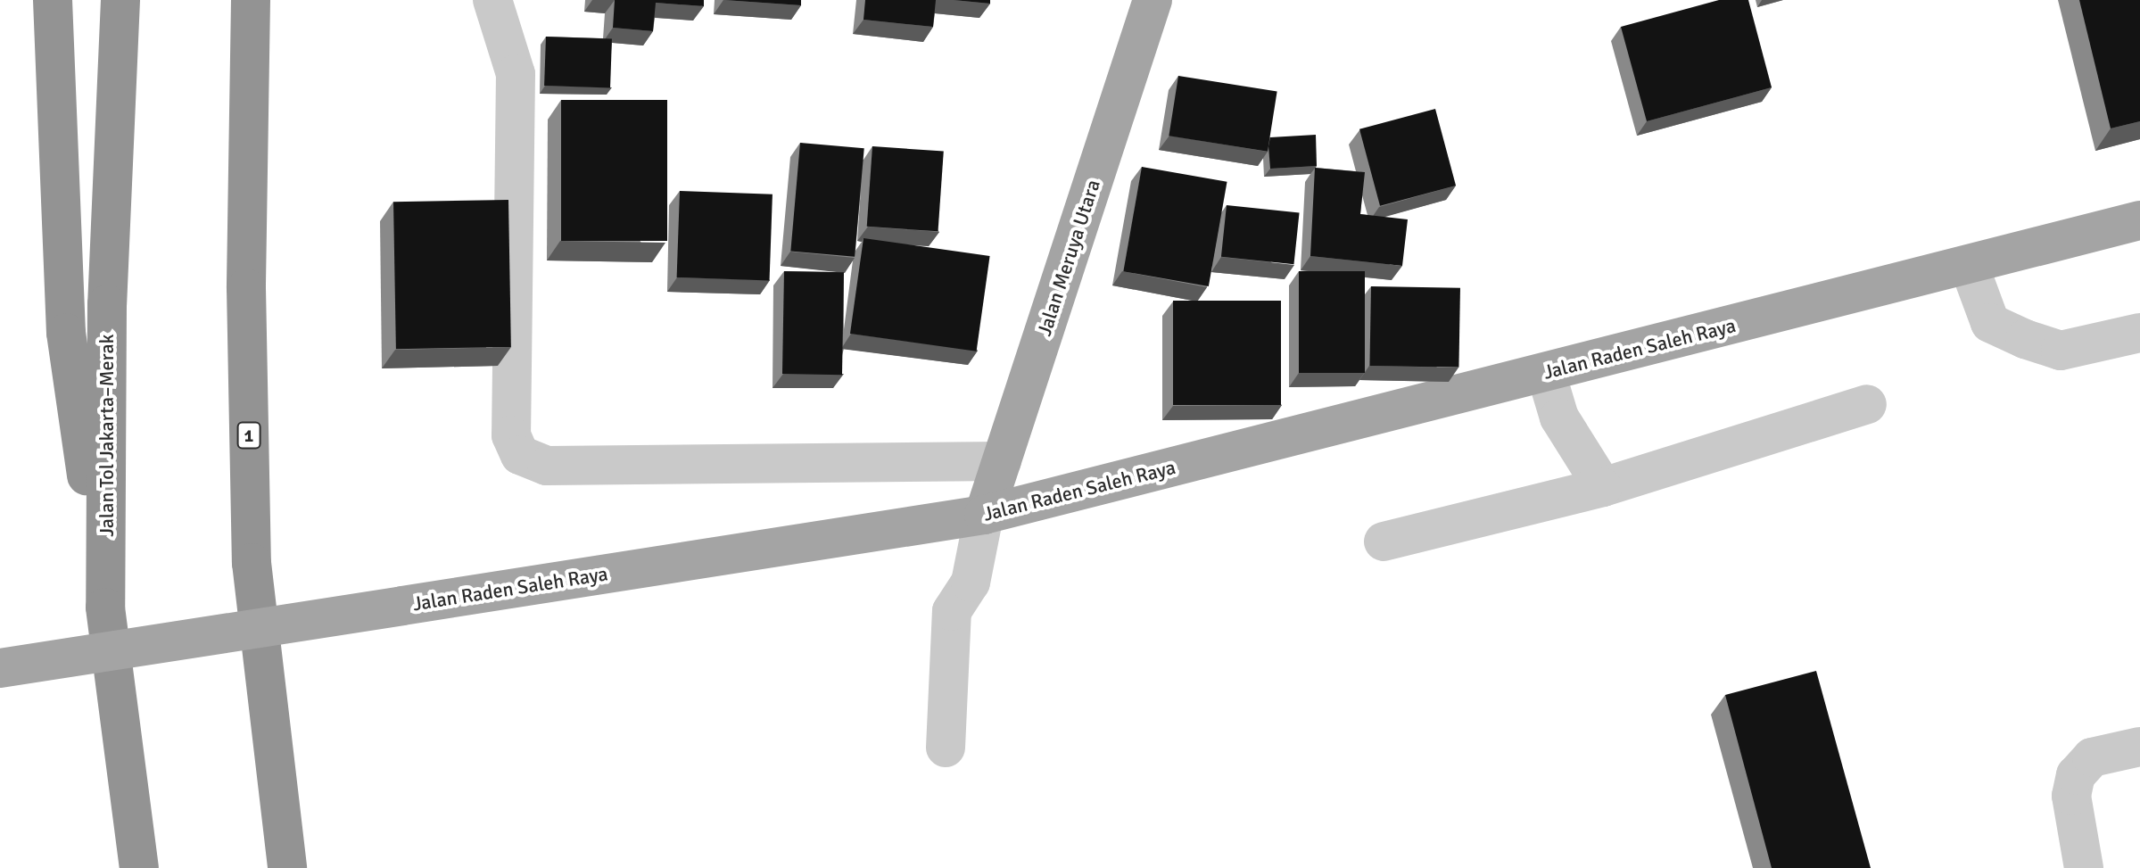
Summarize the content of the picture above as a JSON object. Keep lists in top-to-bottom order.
{
  "streets": {
    "highway": ["Jalan Tol Jakarta–Merak", "1"],
    "main road": ["Jalan Meruya Utara", "Jalan Raden Saleh Raya"]
  },
  "crossings": [
    ["Jalan Meruya Utara", "Jalan Raden Saleh Raya"]
  ]
}
